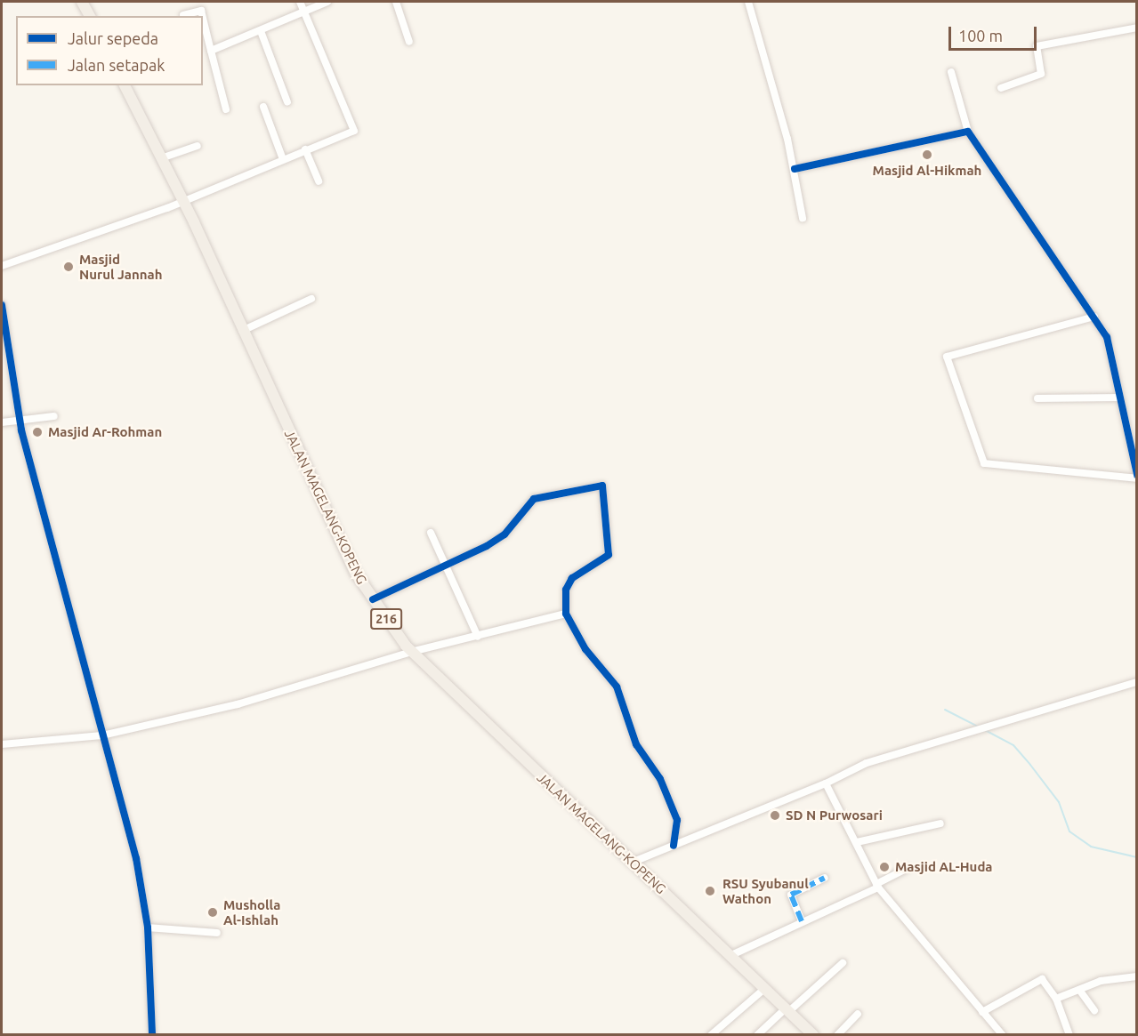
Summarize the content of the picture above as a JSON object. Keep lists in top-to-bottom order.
{
  "streets": {
    "main road": ["JALAN MAGELANG-KOPENG", "216"]
  },
  "places": [
    "Masjid Al-Hikmah",
    "Masjid Nurul Jannah",
    "Masjid Ar-Rohman",
    "SD N Purwosari",
    "Masjid AL-Huda",
    "RSU Syubanul Wathon",
    "Musholla Al-Ishlah"
  ],
  "legend": ["Jalur sepeda", "Jalan setapak"],
  "scale_bar": "100 m"
}
